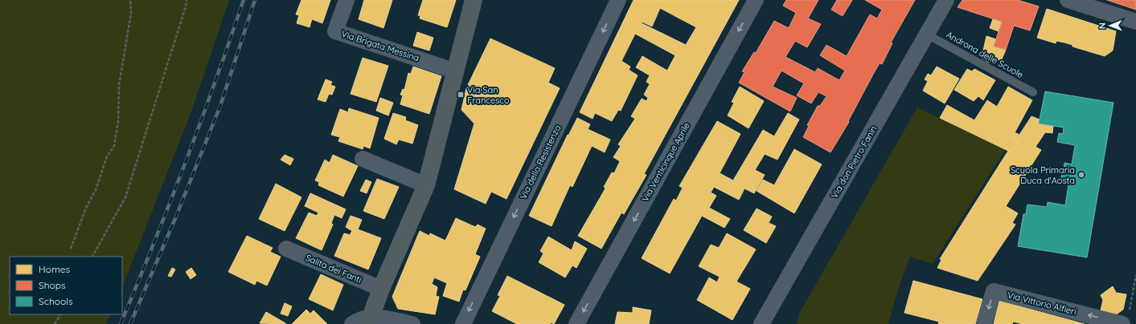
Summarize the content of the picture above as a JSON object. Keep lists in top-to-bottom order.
{
  "streets": {
    "street": [
      "Via Brigata Messina",
      "Via della Resistenza",
      "Via Venticinque Aprile",
      "Via don Pietro Fanin",
      "Salita dei Fanti",
      "Via Vittorio Alfieri"
    ],
    "lane": ["Androna delle Scuole"]
  },
  "crossings": [
    ["Androna delle Scuole", "Via don Pietro Fanin"]
  ],
  "one_way": ["Via Venticinque Aprile", "Via Vittorio Alfieri"],
  "places": {
    "transit": ["Via San Francesco"],
    "other": ["Scuola Primaria Duca d'Aosta"]
  },
  "legend": ["Homes", "Shops", "Schools"],
  "north": "left"
}
